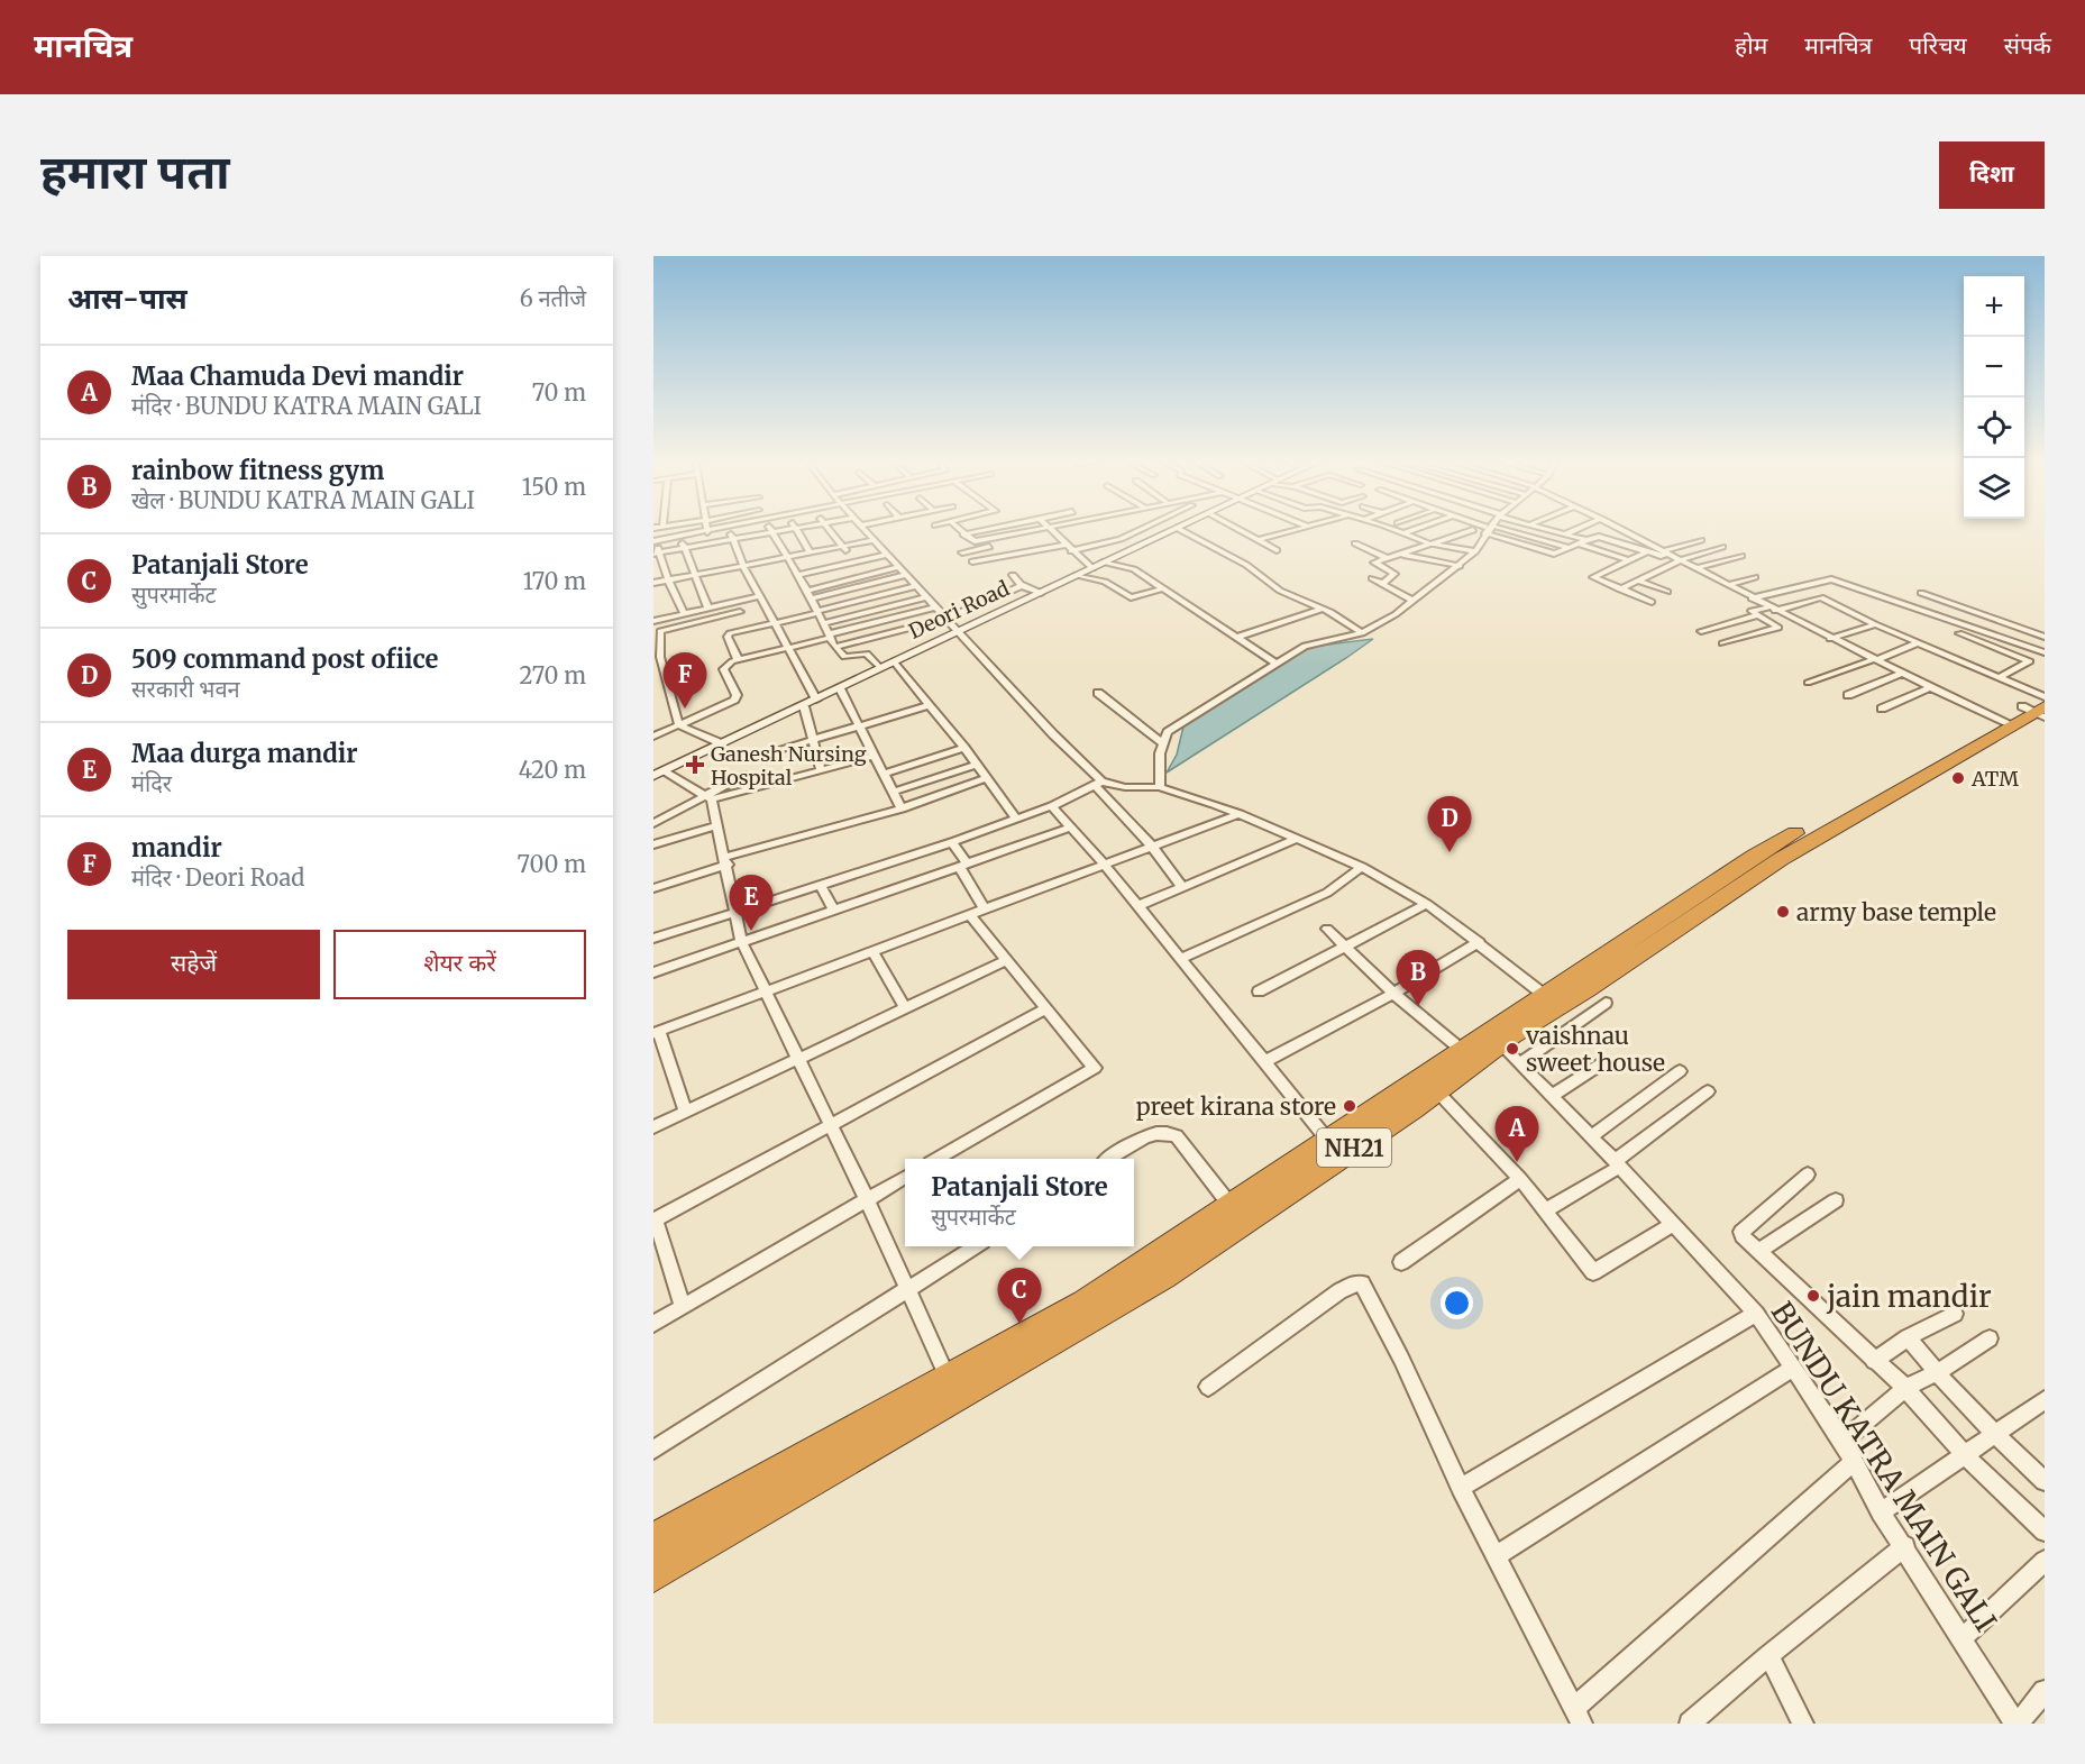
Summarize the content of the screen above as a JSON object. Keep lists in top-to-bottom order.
{
  "streets": {
    "highway": ["NH21"],
    "street": ["Deori Road", "BUNDU KATRA MAIN GALI"]
  },
  "crossings": [
    ["NH21", "BUNDU KATRA MAIN GALI"]
  ],
  "places": {
    "health": ["Ganesh Nursing Hospital"],
    "other": [
      "ATM",
      "army base temple",
      "vaishnau sweet house",
      "preet kirana store",
      "jain mandir"
    ]
  },
  "page": {
    "header": "मानचित्र",
    "nav": [
      "होम",
      "मानचित्र",
      "परिचय",
      "संपर्क"
    ],
    "buttons": [
      "दिशा",
      ["सहेजें", "शेयर करें"]
    ],
    "title": "हमारा पता",
    "heading": ["आस-पास", "6 नतीजे"],
    "map_buttons": ["+", "−"],
    "list": [
      {
        "mark": "A",
        "name": "Maa Chamuda Devi mandir",
        "note": "मंदिर · BUNDU KATRA MAIN GALI",
        "value": "70 m"
      },
      {
        "mark": "B",
        "name": "rainbow fitness gym",
        "note": "खेल · BUNDU KATRA MAIN GALI",
        "value": "150 m"
      },
      {
        "mark": "C",
        "name": "Patanjali Store",
        "note": "सुपरमार्केट",
        "value": "170 m"
      },
      {
        "mark": "D",
        "name": "509 command post ofiice",
        "note": "सरकारी भवन",
        "value": "270 m"
      },
      {
        "mark": "E",
        "name": "Maa durga mandir",
        "note": "मंदिर",
        "value": "420 m"
      },
      {
        "mark": "F",
        "name": "mandir",
        "note": "मंदिर · Deori Road",
        "value": "700 m"
      }
    ],
    "pins": [
      "F",
      "D",
      "E",
      "B",
      "A",
      "C"
    ],
    "popup": ["Patanjali Store", "सुपरमार्केट"]
  }
}
